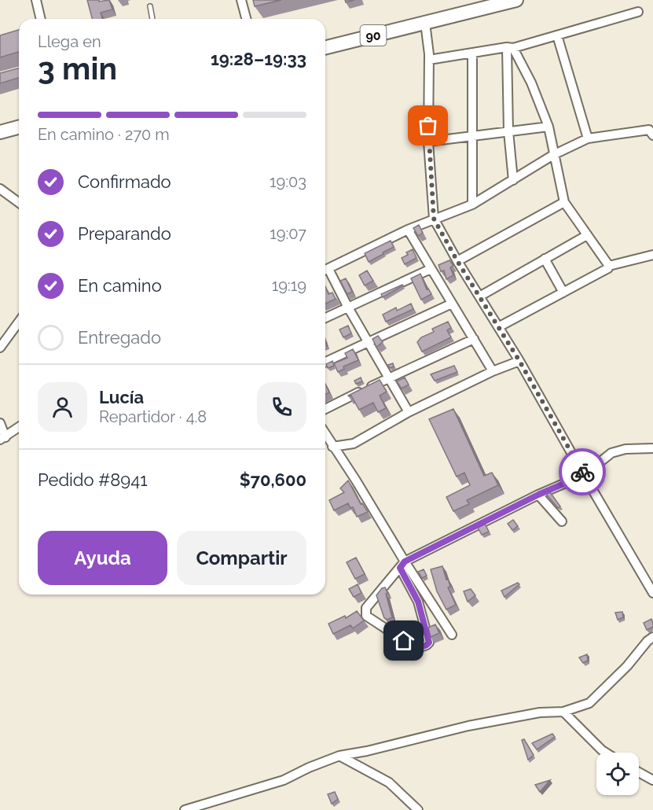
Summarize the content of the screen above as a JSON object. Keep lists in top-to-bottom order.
{
  "streets": {
    "highway": ["90"]
  },
  "page": {
    "heading": ["3 min", "Llega en", "19:28–19:33"],
    "panel": [
      "Lucía",
      "Repartidor · 4.8",
      "Pedido #8941",
      "$70,600"
    ],
    "bar": "En camino · 270 m",
    "list": [
      ["Confirmado", "19:03"],
      ["Preparando", "19:07"],
      ["En camino", "19:19"],
      "Entregado"
    ],
    "buttons": ["Ayuda", "Compartir"]
  }
}
